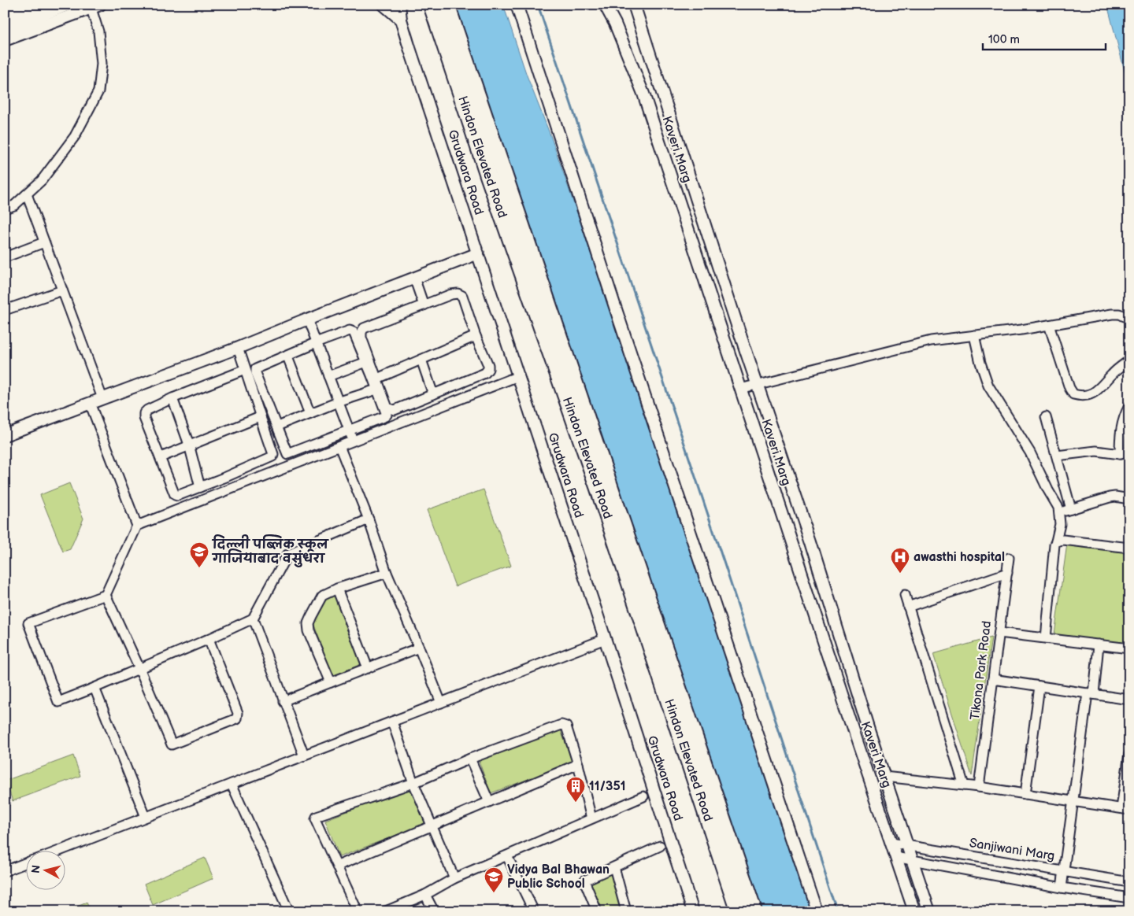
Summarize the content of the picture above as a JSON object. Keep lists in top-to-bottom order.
{
  "streets": {
    "highway": ["Hindon Elevated Road"],
    "street": [
      "Kaveri Marg",
      "Grudwara Road",
      "Tikona Park Road",
      "Sanjiwani Marg"
    ]
  },
  "crossings": [
    ["Kaveri Marg", "Sanjiwani Marg"]
  ],
  "places": {
    "school or university": ["दिल्ली पब्लिक स्कूल गाजियाबाद वसुंधरा", "Vidya Bal Bhawan Public School"],
    "hospital": ["awasthi hospital"],
    "building": ["11/351"]
  },
  "scale_bar": "100 m",
  "north": "left"
}
